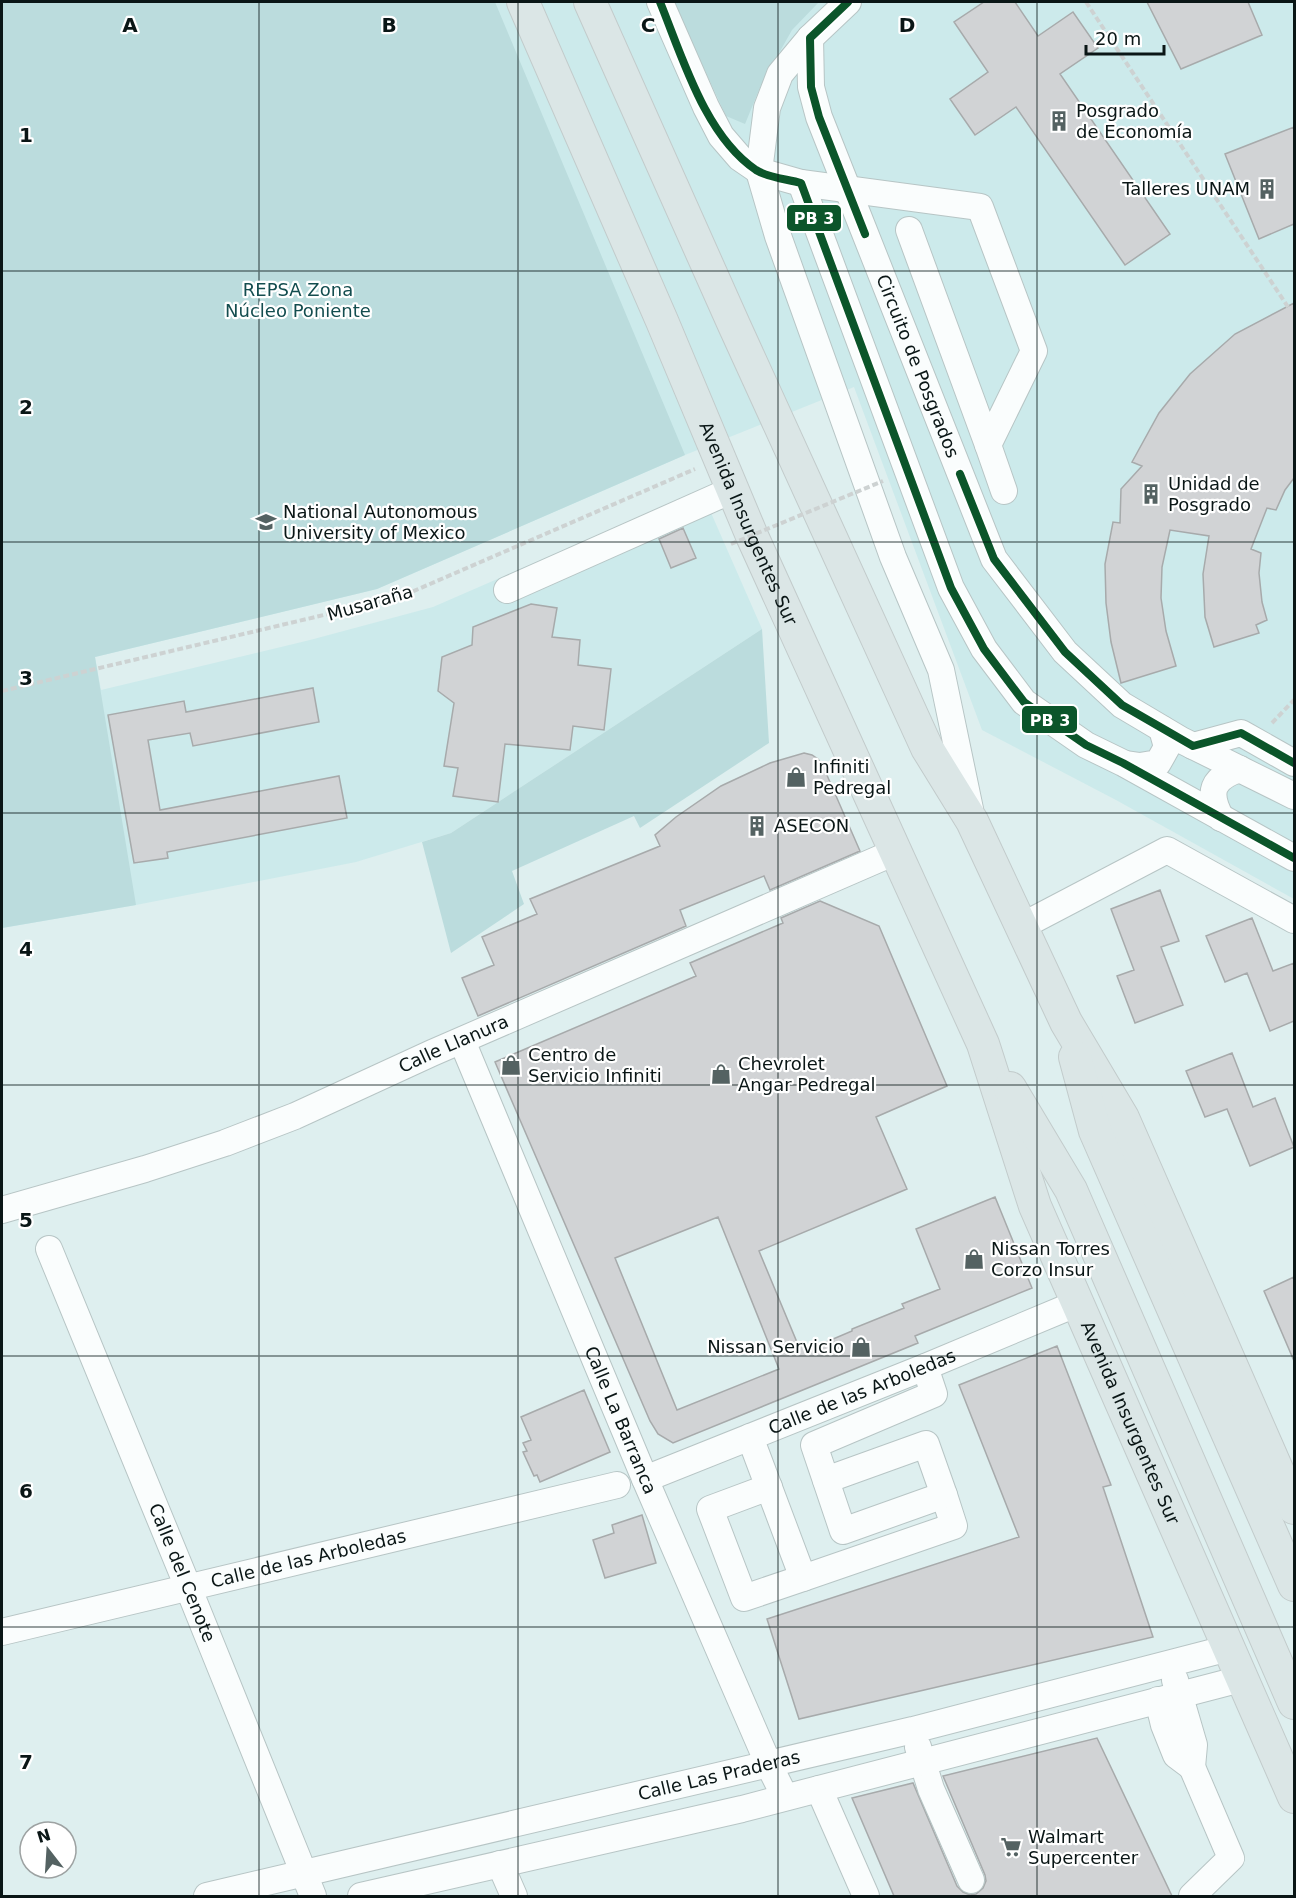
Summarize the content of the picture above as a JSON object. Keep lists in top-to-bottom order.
{
  "streets": {
    "main road": ["Avenida Insurgentes Sur"],
    "street": [
      "Circuito de Posgrados",
      "Calle Llanura",
      "Calle de las Arboledas",
      "Calle La Barranca",
      "Calle del Cenote",
      "Calle Las Praderas"
    ],
    "path": ["Musaraña"]
  },
  "crossings": [
    ["Avenida Insurgentes Sur", "Musaraña"],
    ["Avenida Insurgentes Sur", "Calle Llanura"],
    ["Avenida Insurgentes Sur", "Calle de las Arboledas"],
    ["Avenida Insurgentes Sur", "Calle Las Praderas"],
    ["Calle Llanura", "Calle La Barranca"],
    ["Calle de las Arboledas", "Calle La Barranca"],
    ["Calle de las Arboledas", "Calle del Cenote"],
    ["Calle La Barranca", "Calle Las Praderas"],
    ["Calle del Cenote", "Calle Las Praderas"]
  ],
  "parks": ["REPSA Zona Núcleo Poniente"],
  "places": {
    "building": [
      "Posgrado de Economía",
      "Talleres UNAM",
      "Unidad de Posgrado",
      "ASECON"
    ],
    "school or university": ["National Autonomous University of Mexico"],
    "shop": [
      "Infiniti Pedregal",
      "Centro de Servicio Infiniti",
      "Chevrolet Angar Pedregal",
      "Nissan Torres Corzo Insur",
      "Nissan Servicio"
    ],
    "supermarket": ["Walmart Supercenter"]
  },
  "scale_bar": "20 m",
  "north": "top",
  "grid": {
    "columns": [
      "A",
      "B",
      "C",
      "D"
    ],
    "rows": [
      "1",
      "2",
      "3",
      "4",
      "5",
      "6",
      "7"
    ]
  }
}
